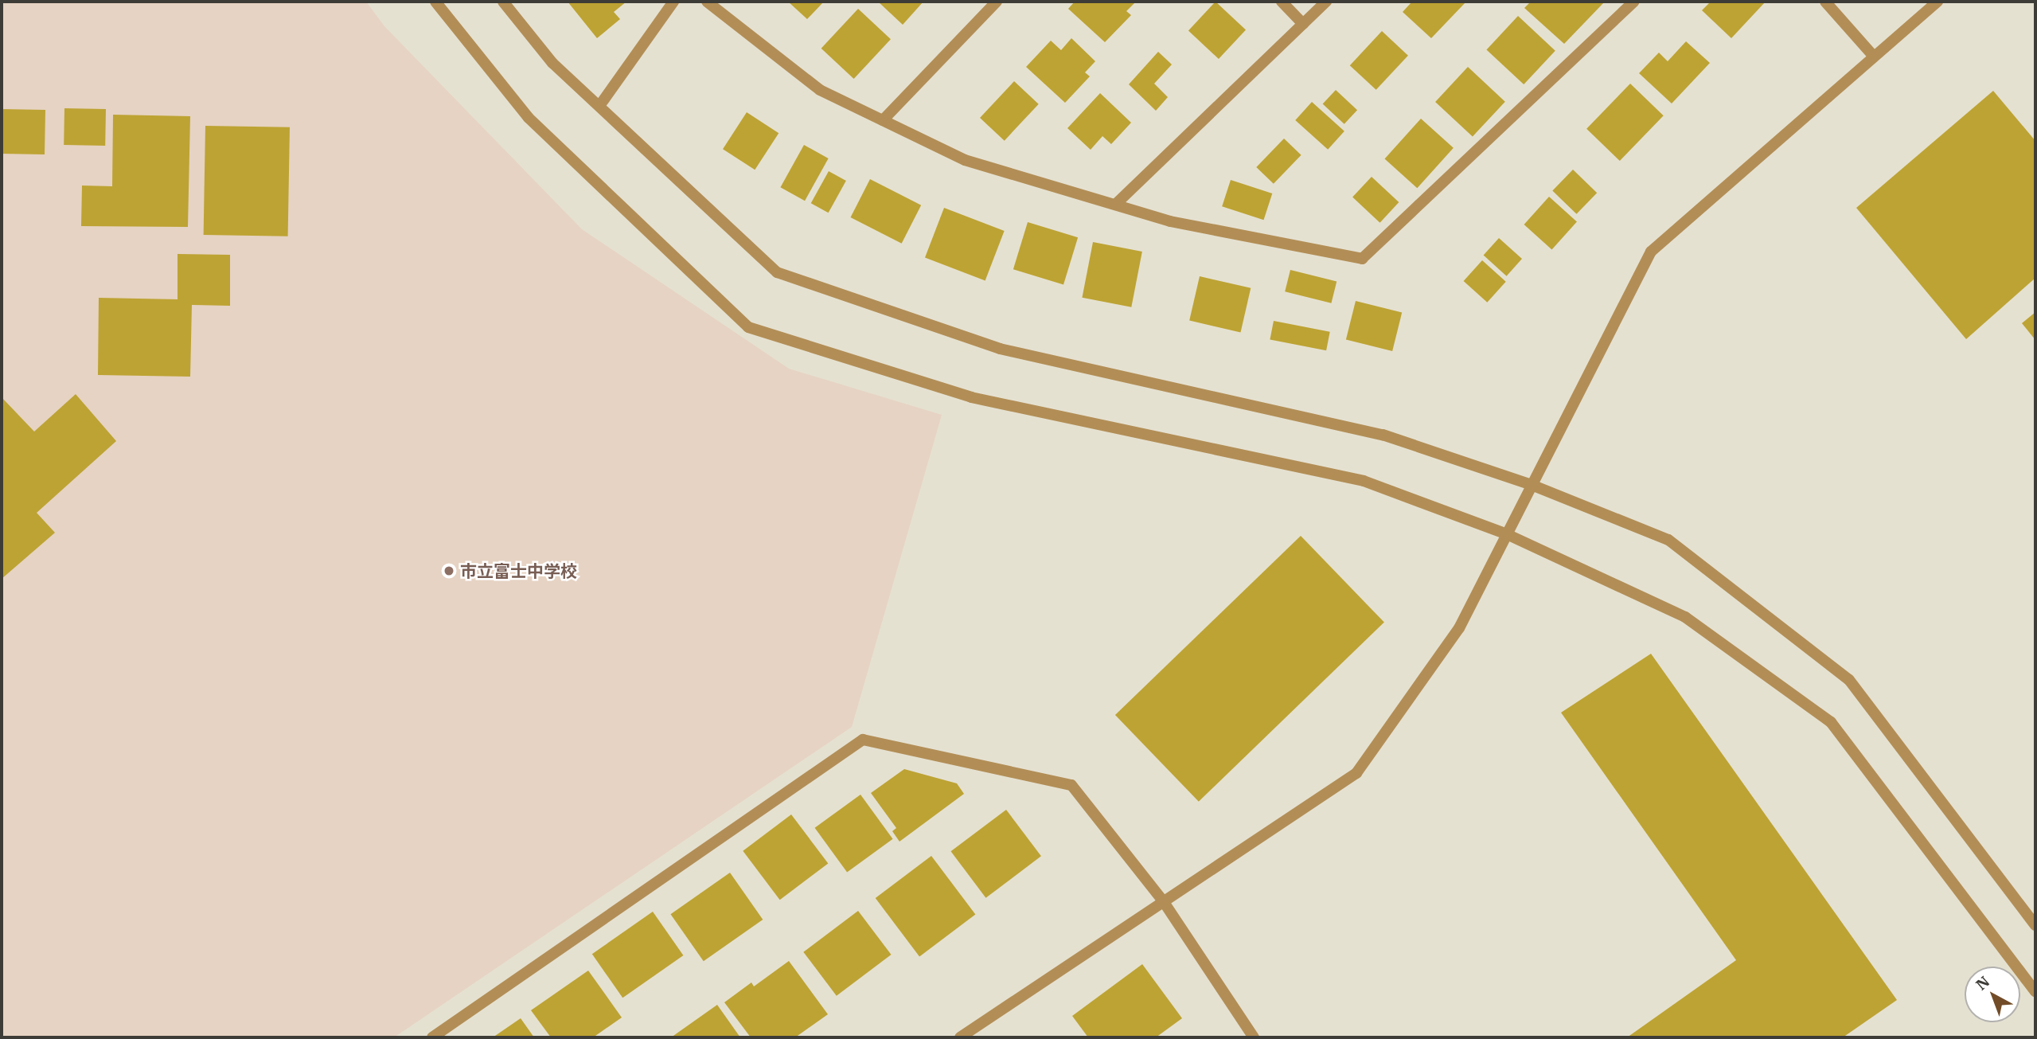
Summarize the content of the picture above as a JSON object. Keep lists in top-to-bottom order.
{
  "places": ["市立富士中学校"],
  "north": "top left"
}
